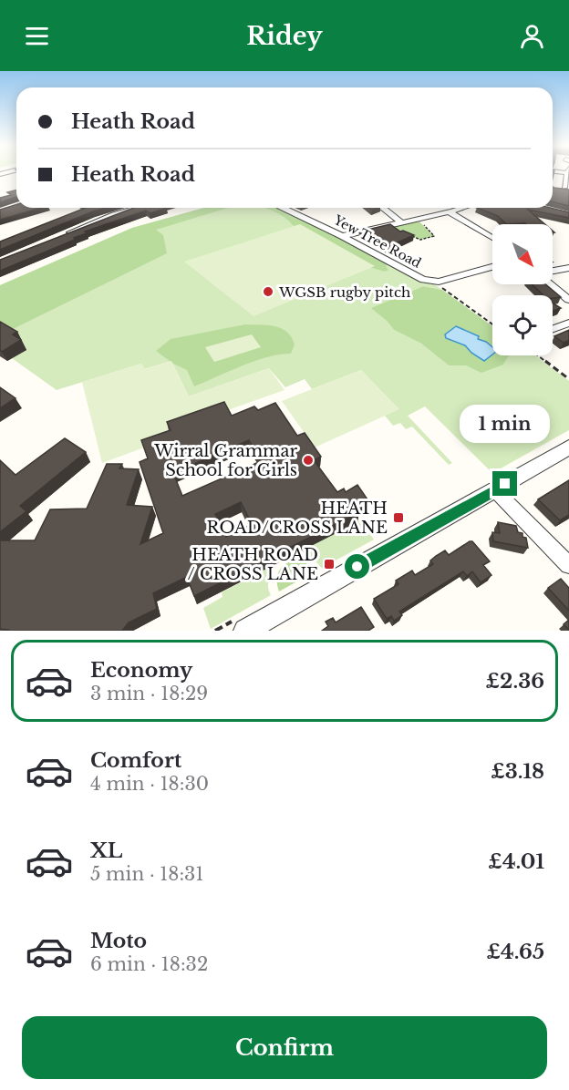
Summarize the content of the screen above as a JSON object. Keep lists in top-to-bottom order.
{
  "streets": {
    "street": ["Yew Tree Road"]
  },
  "places": {
    "other": ["WGSB rugby pitch", "Wirral Grammar School for Girls"],
    "transit": ["HEATH ROAD/CROSS LANE", "HEATH ROAD / CROSS LANE"]
  },
  "north": "bottom right",
  "page": {
    "header": "Ridey",
    "banner": ["Heath Road", "Heath Road"],
    "bubble": "1 min",
    "list": [
      {
        "name": "Economy",
        "note": "3 min · 18:29",
        "value": "£2.36"
      },
      {
        "name": "Comfort",
        "note": "4 min · 18:30",
        "value": "£3.18"
      },
      {
        "name": "XL",
        "note": "5 min · 18:31",
        "value": "£4.01"
      },
      {
        "name": "Moto",
        "note": "6 min · 18:32",
        "value": "£4.65"
      }
    ],
    "buttons": "Confirm"
  }
}
